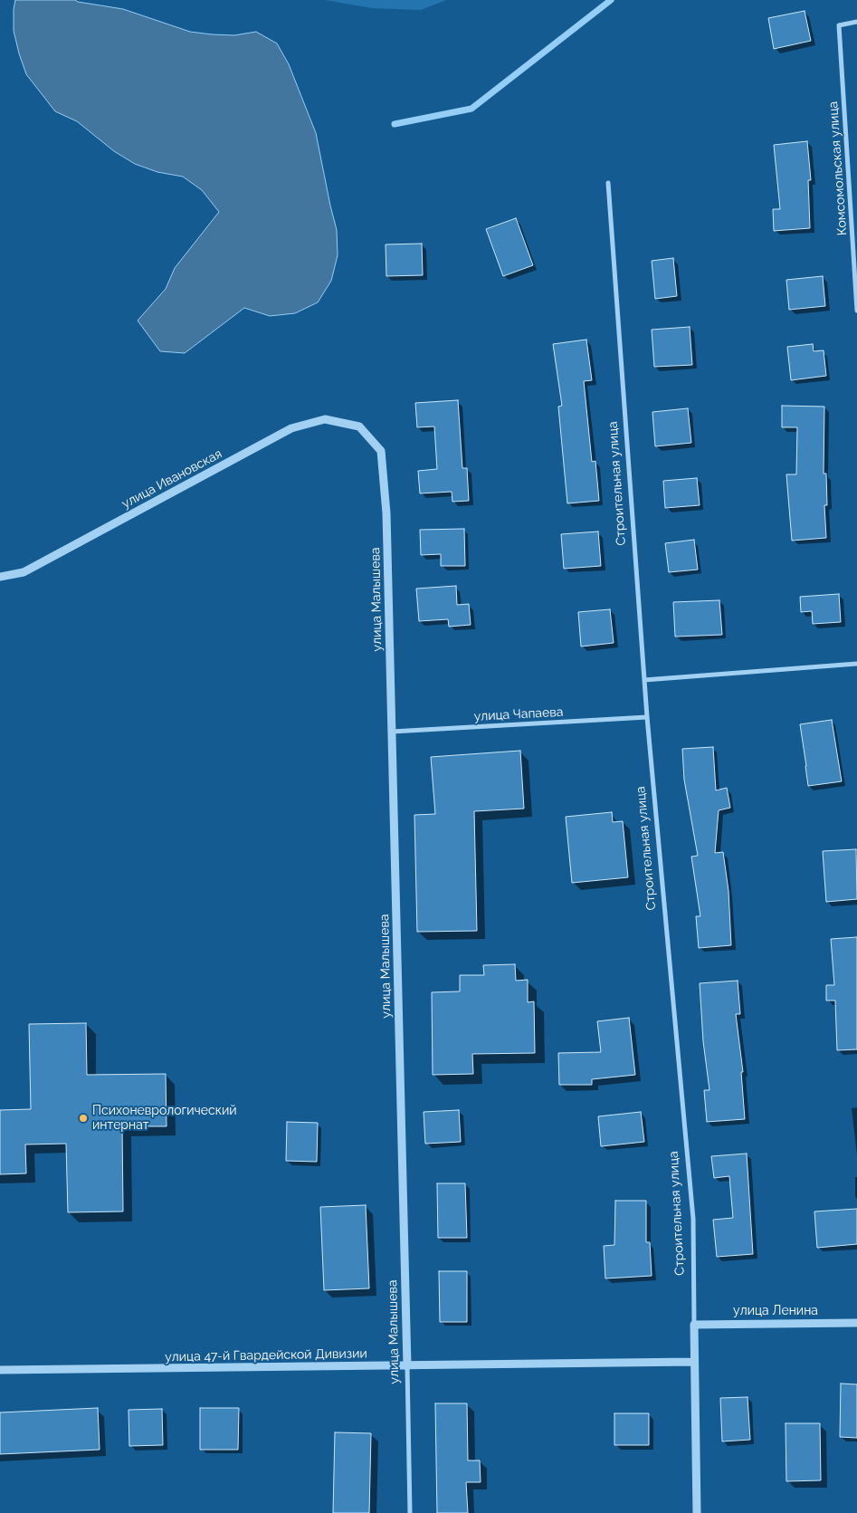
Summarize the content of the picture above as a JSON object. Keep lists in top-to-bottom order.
{
  "streets": {
    "street": [
      "Комсомольская улица",
      "улица Ивановская",
      "Строительная улица",
      "улица Малышева",
      "улица Чапаева",
      "улица Ленина",
      "улица 47-й Гвардейской Дивизии"
    ]
  },
  "crossings": [
    ["улица Ивановская", "улица Малышева"],
    ["Строительная улица", "улица Чапаева"],
    ["Строительная улица", "улица Ленина"],
    ["Строительная улица", "улица 47-й Гвардейской Дивизии"],
    ["улица Малышева", "улица Чапаева"],
    ["улица Малышева", "улица 47-й Гвардейской Дивизии"]
  ],
  "places": ["Психоневрологический интернат"]
}
